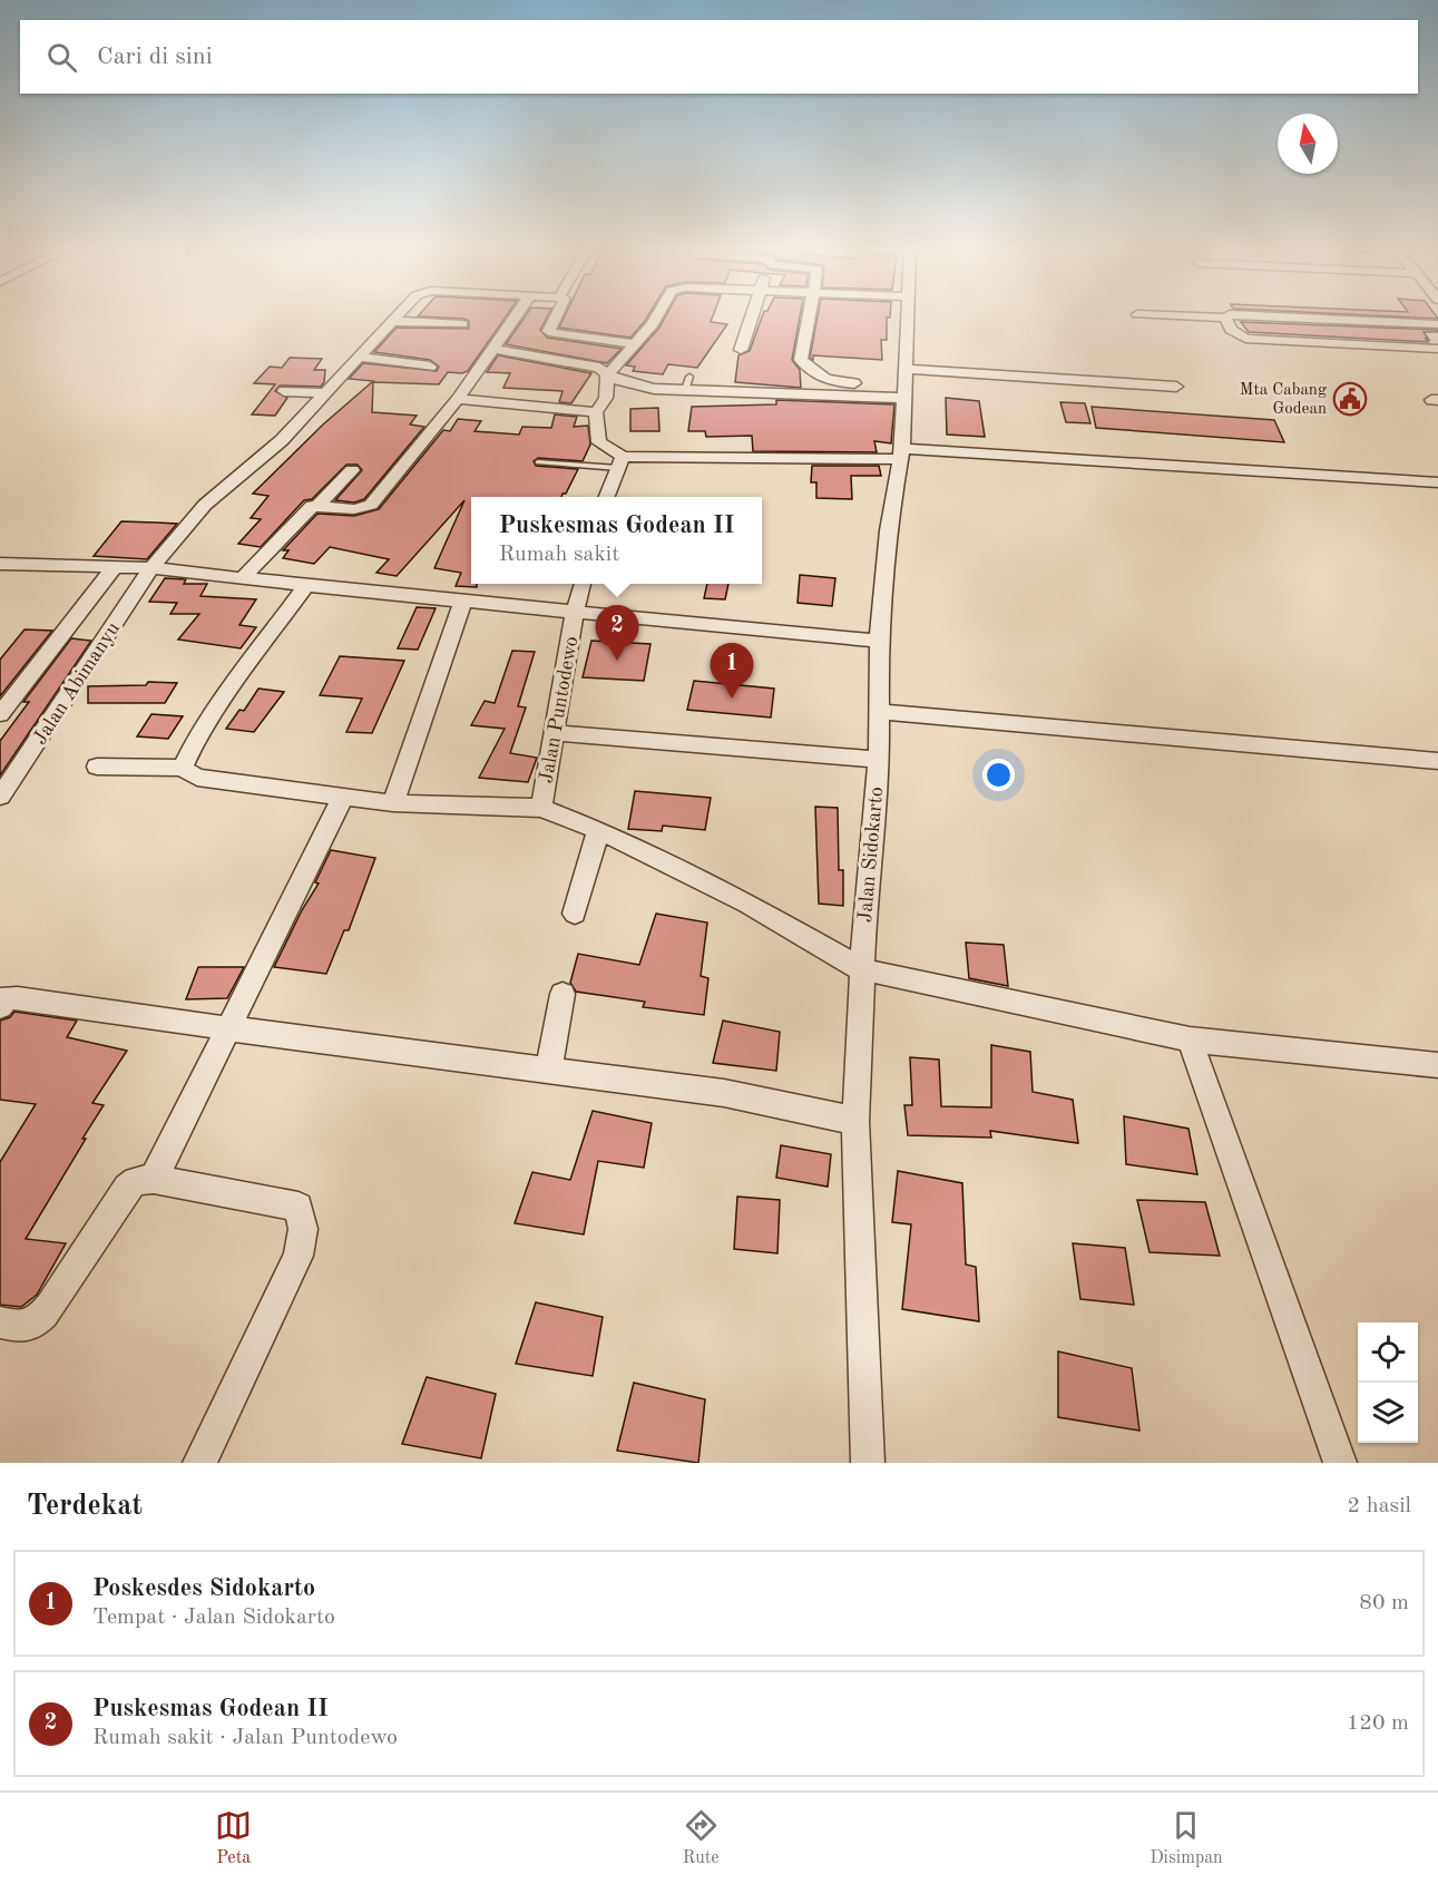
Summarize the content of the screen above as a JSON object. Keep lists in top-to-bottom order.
{
  "streets": {
    "street": ["Jalan Abimanyu", "Jalan Puntodewo", "Jalan Sidokarto"]
  },
  "places": {
    "public building": ["Mta Cabang Godean"]
  },
  "north": "top",
  "page": {
    "search": "Cari di sini",
    "popup": ["Puskesmas Godean II", "Rumah sakit"],
    "pins": ["2", "1"],
    "heading": ["Terdekat", "2 hasil"],
    "list": [
      {
        "mark": "1",
        "name": "Poskesdes Sidokarto",
        "note": "Tempat · Jalan Sidokarto",
        "value": "80 m"
      },
      {
        "mark": "2",
        "name": "Puskesmas Godean II",
        "note": "Rumah sakit · Jalan Puntodewo",
        "value": "120 m"
      }
    ],
    "nav": ["Peta", "Rute", "Disimpan"]
  }
}
